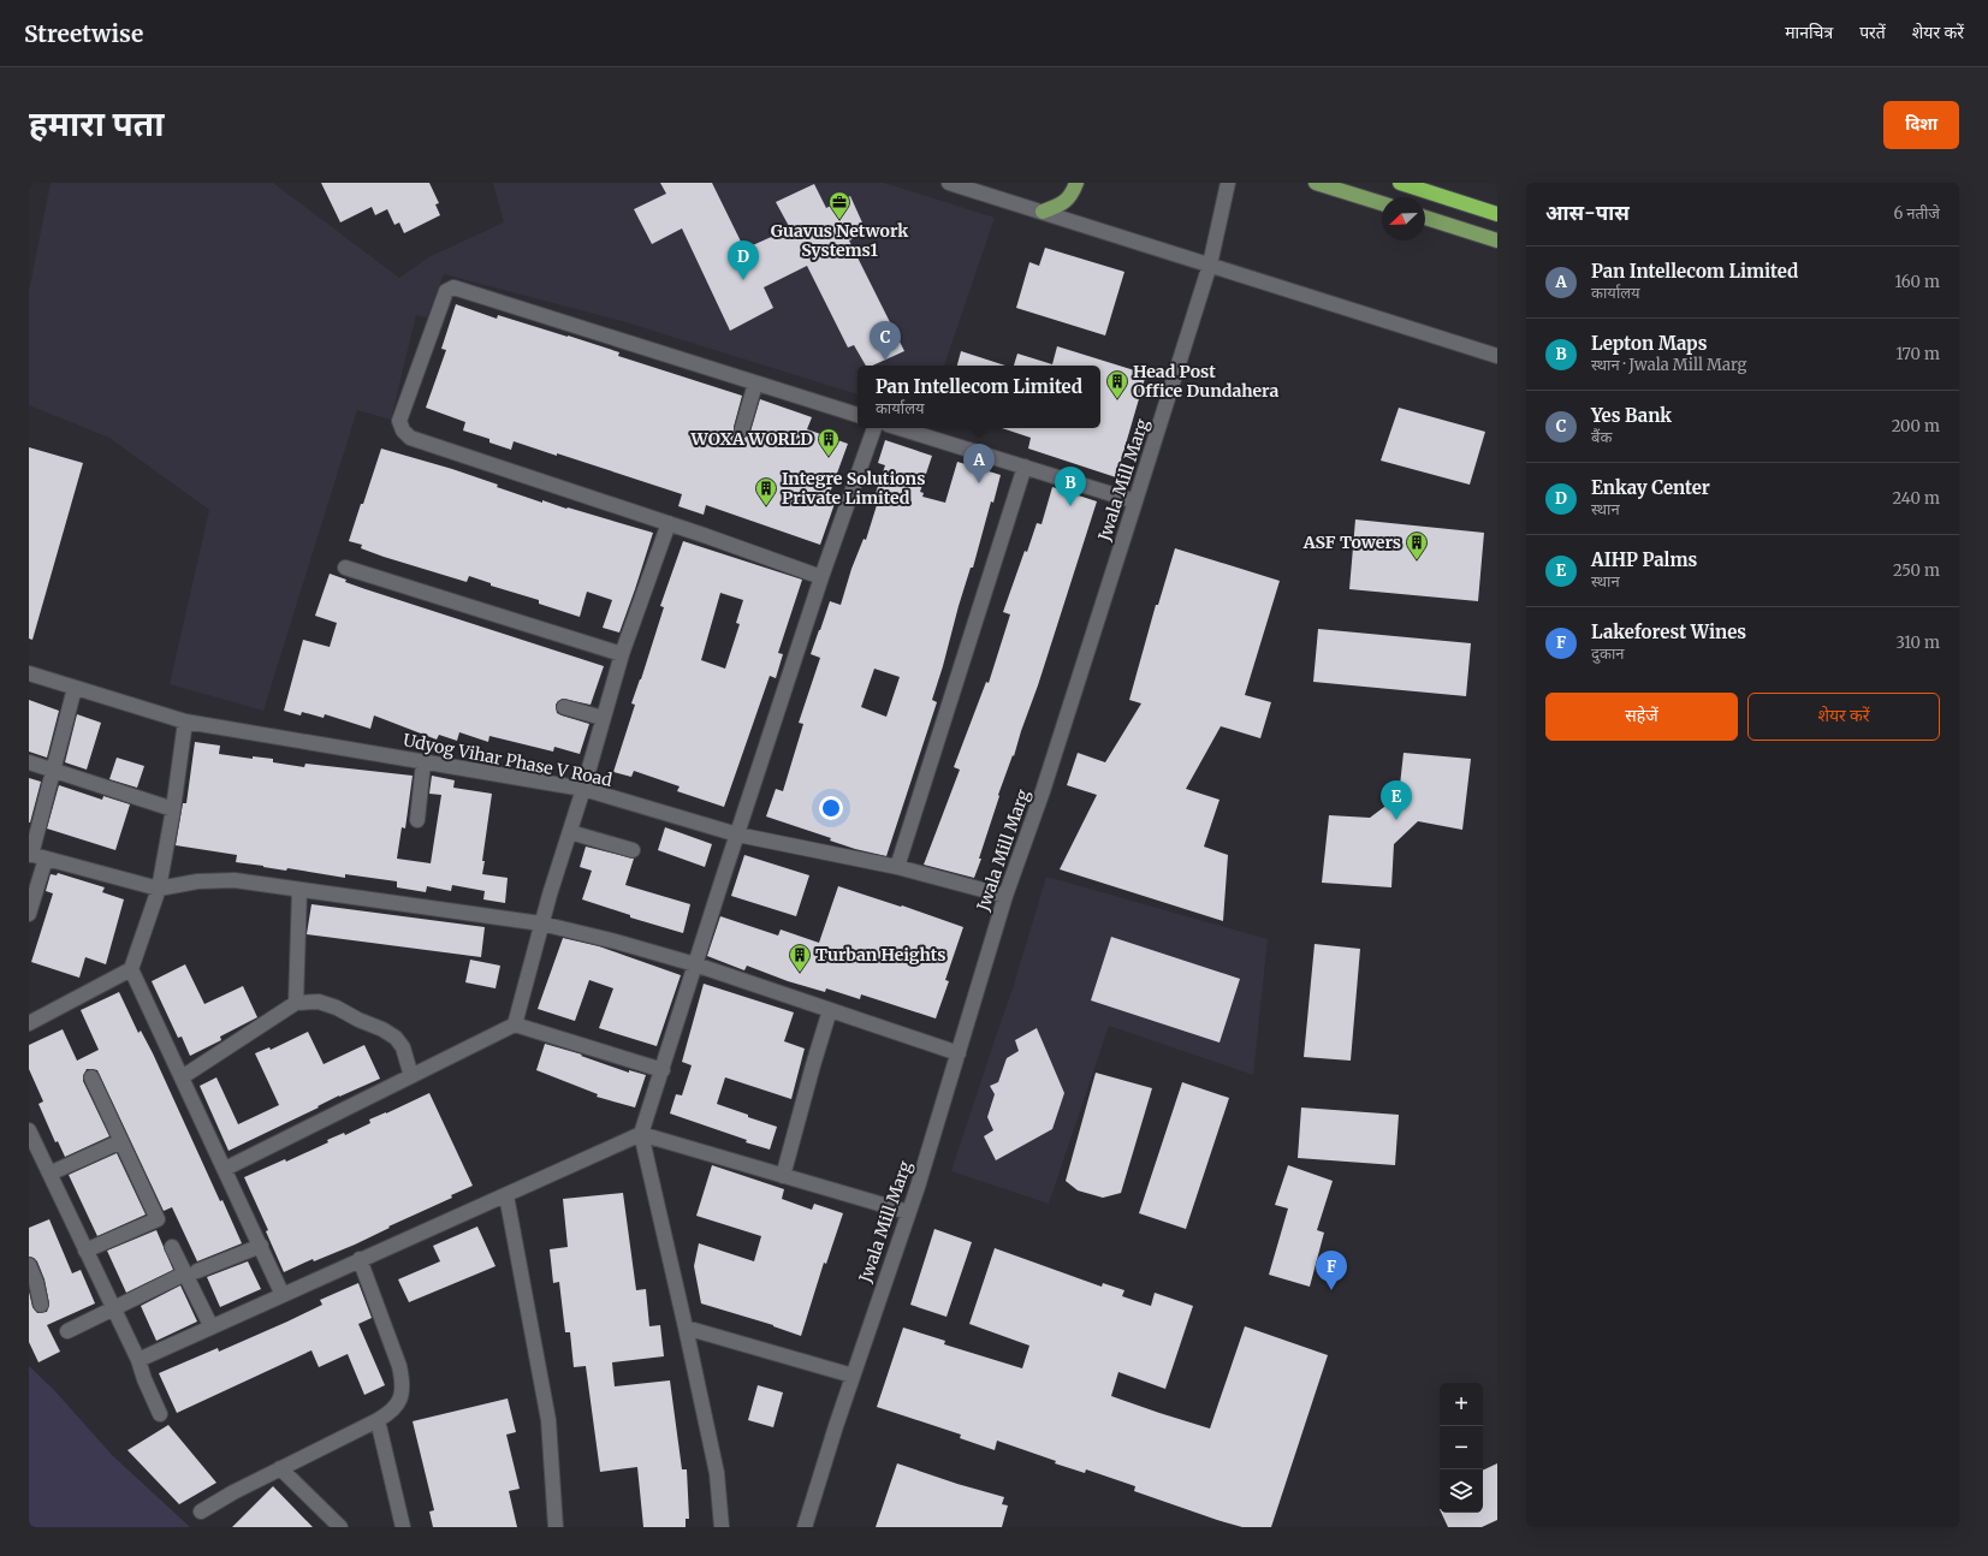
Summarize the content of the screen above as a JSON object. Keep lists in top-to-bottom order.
{
  "streets": {
    "street": ["Jwala Mill Marg", "Udyog Vihar Phase V Road"]
  },
  "crossings": [
    ["Jwala Mill Marg", "Udyog Vihar Phase V Road"]
  ],
  "places": {
    "office": ["Guavus Network Systems1"],
    "building": [
      "Head Post Office Dundahera",
      "WOXA WORLD",
      "Integre Solutions Private Limited",
      "ASF Towers",
      "Turban Heights"
    ]
  },
  "north": "bottom left",
  "page": {
    "header": "Streetwise",
    "nav": ["मानचित्र", "परतें", "शेयर करें"],
    "buttons": [
      "दिशा",
      ["सहेजें", "शेयर करें"]
    ],
    "title": "हमारा पता",
    "heading": ["आस-पास", "6 नतीजे"],
    "pins": [
      "D",
      "C",
      "A",
      "B",
      "E",
      "F"
    ],
    "list": [
      {
        "mark": "A",
        "name": "Pan Intellecom Limited",
        "note": "कार्यालय",
        "value": "160 m"
      },
      {
        "mark": "B",
        "name": "Lepton Maps",
        "note": "स्थान · Jwala Mill Marg",
        "value": "170 m"
      },
      {
        "mark": "C",
        "name": "Yes Bank",
        "note": "बैंक",
        "value": "200 m"
      },
      {
        "mark": "D",
        "name": "Enkay Center",
        "note": "स्थान",
        "value": "240 m"
      },
      {
        "mark": "E",
        "name": "AIHP Palms",
        "note": "स्थान",
        "value": "250 m"
      },
      {
        "mark": "F",
        "name": "Lakeforest Wines",
        "note": "दुकान",
        "value": "310 m"
      }
    ],
    "popup": ["Pan Intellecom Limited", "कार्यालय"],
    "map_buttons": ["+", "−"]
  }
}
